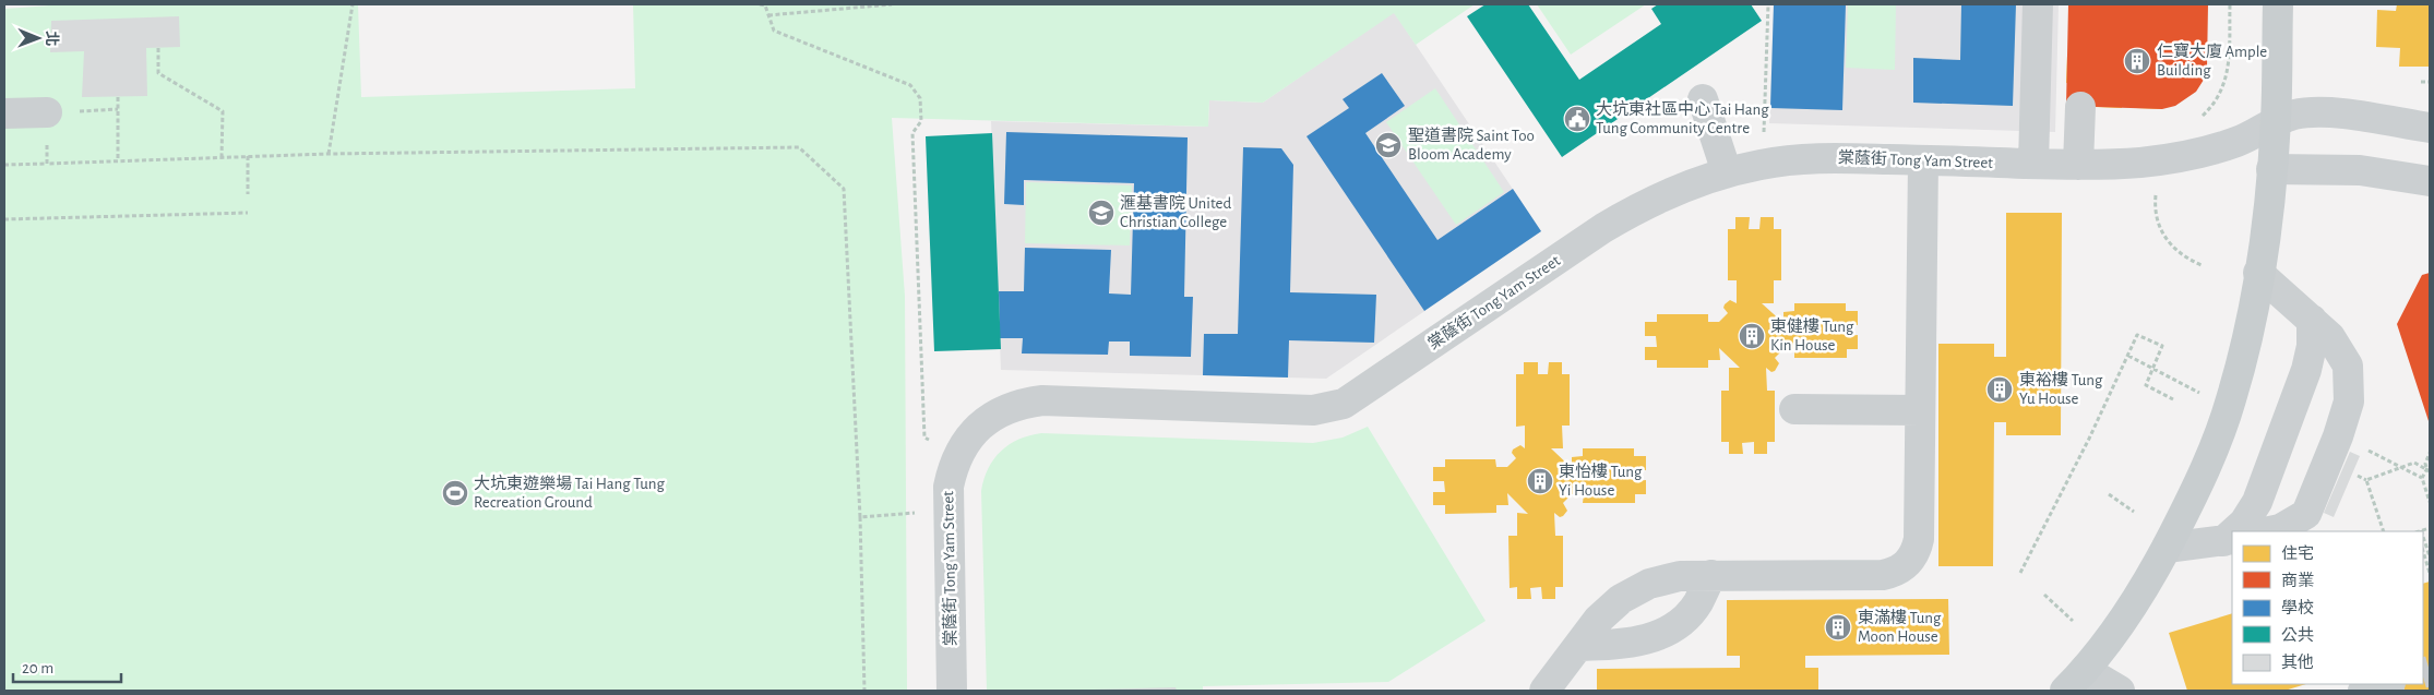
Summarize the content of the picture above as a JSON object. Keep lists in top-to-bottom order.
{
  "streets": {
    "street": ["棠蔭街 Tong Yam Street"]
  },
  "places": {
    "building": [
      "仁寶大廈 Ample Building",
      "東健樓 Tung Kin House",
      "東裕樓 Tung Yu House",
      "東怡樓 Tung Yi House",
      "東滿樓 Tung Moon House"
    ],
    "public building": ["大坑東社區中心 Tai Hang Tung Community Centre"],
    "school or university": ["聖道書院 Saint Too Bloom Academy", "滙基書院 United Christian College"],
    "sports": ["大坑東遊樂場 Tai Hang Tung Recreation Ground"]
  },
  "legend": [
    "住宅",
    "商業",
    "學校",
    "公共",
    "其他"
  ],
  "scale_bar": "20 m",
  "north": "right"
}
